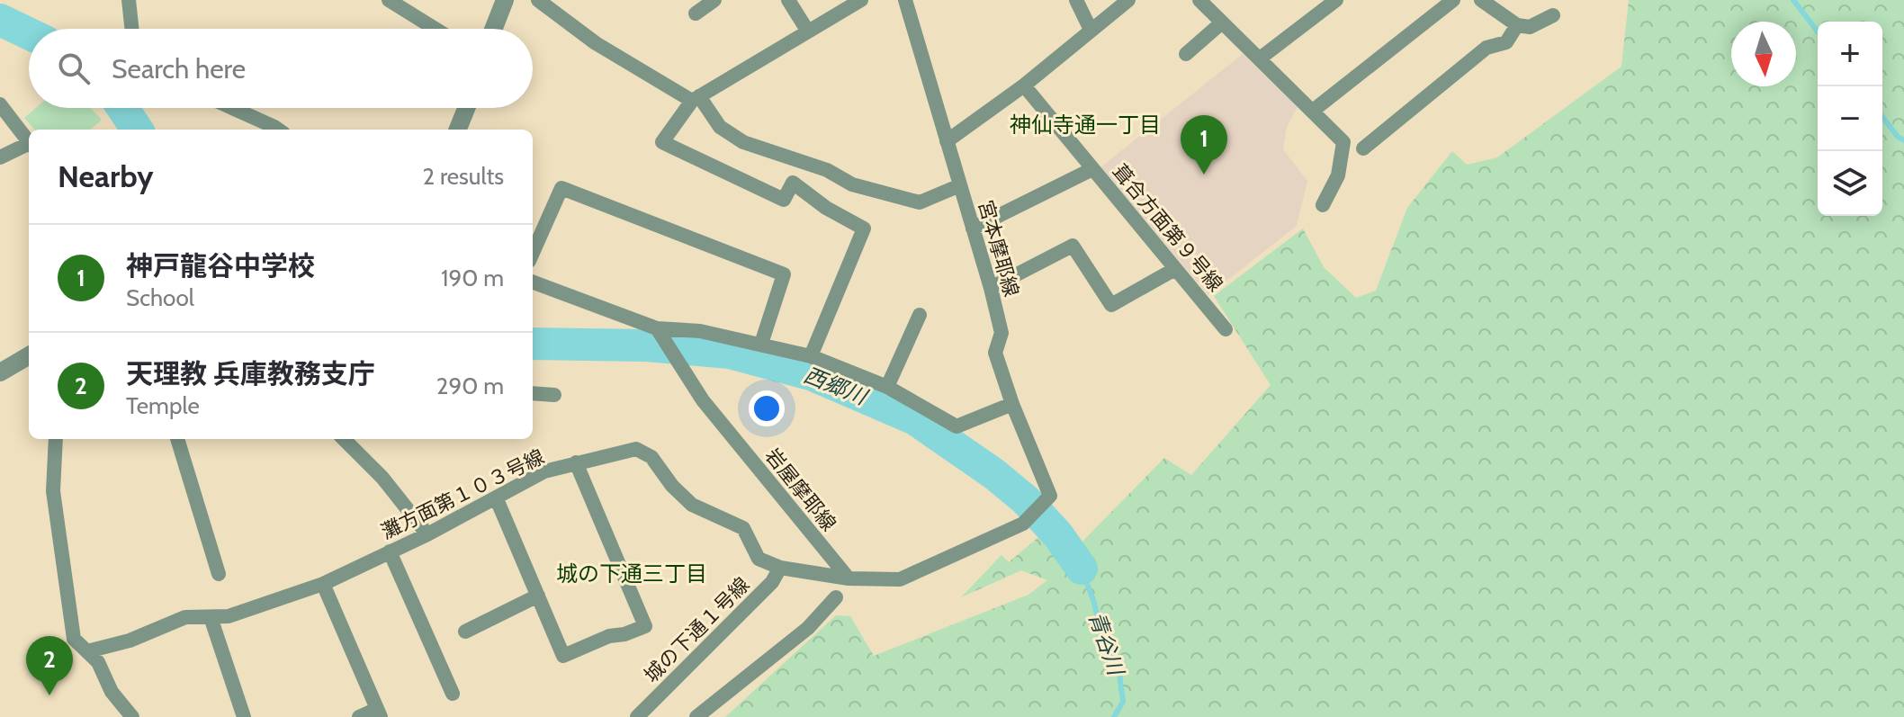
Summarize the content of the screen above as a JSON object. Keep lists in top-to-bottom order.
{
  "streets": {
    "street": [
      "葺合方面第９号線",
      "宮本摩耶線",
      "岩屋摩耶線",
      "灘方面第１０３号線",
      "城の下通１号線"
    ]
  },
  "crossings": [
    ["宮本摩耶線", "灘方面第１０３号線"],
    ["岩屋摩耶線", "灘方面第１０３号線"],
    ["灘方面第１０３号線", "城の下通１号線"]
  ],
  "districts": ["神仙寺通一丁目", "城の下通三丁目"],
  "water": ["西郷川", "青谷川"],
  "north": "bottom",
  "page": {
    "map_buttons": ["+", "−"],
    "search": "Search here",
    "pins": ["1", "2"],
    "heading": ["Nearby", "2 results"],
    "list": [
      {
        "mark": "1",
        "name": "神戸龍谷中学校",
        "note": "School",
        "value": "190 m"
      },
      {
        "mark": "2",
        "name": "天理教 兵庫教務支庁",
        "note": "Temple",
        "value": "290 m"
      }
    ]
  }
}
